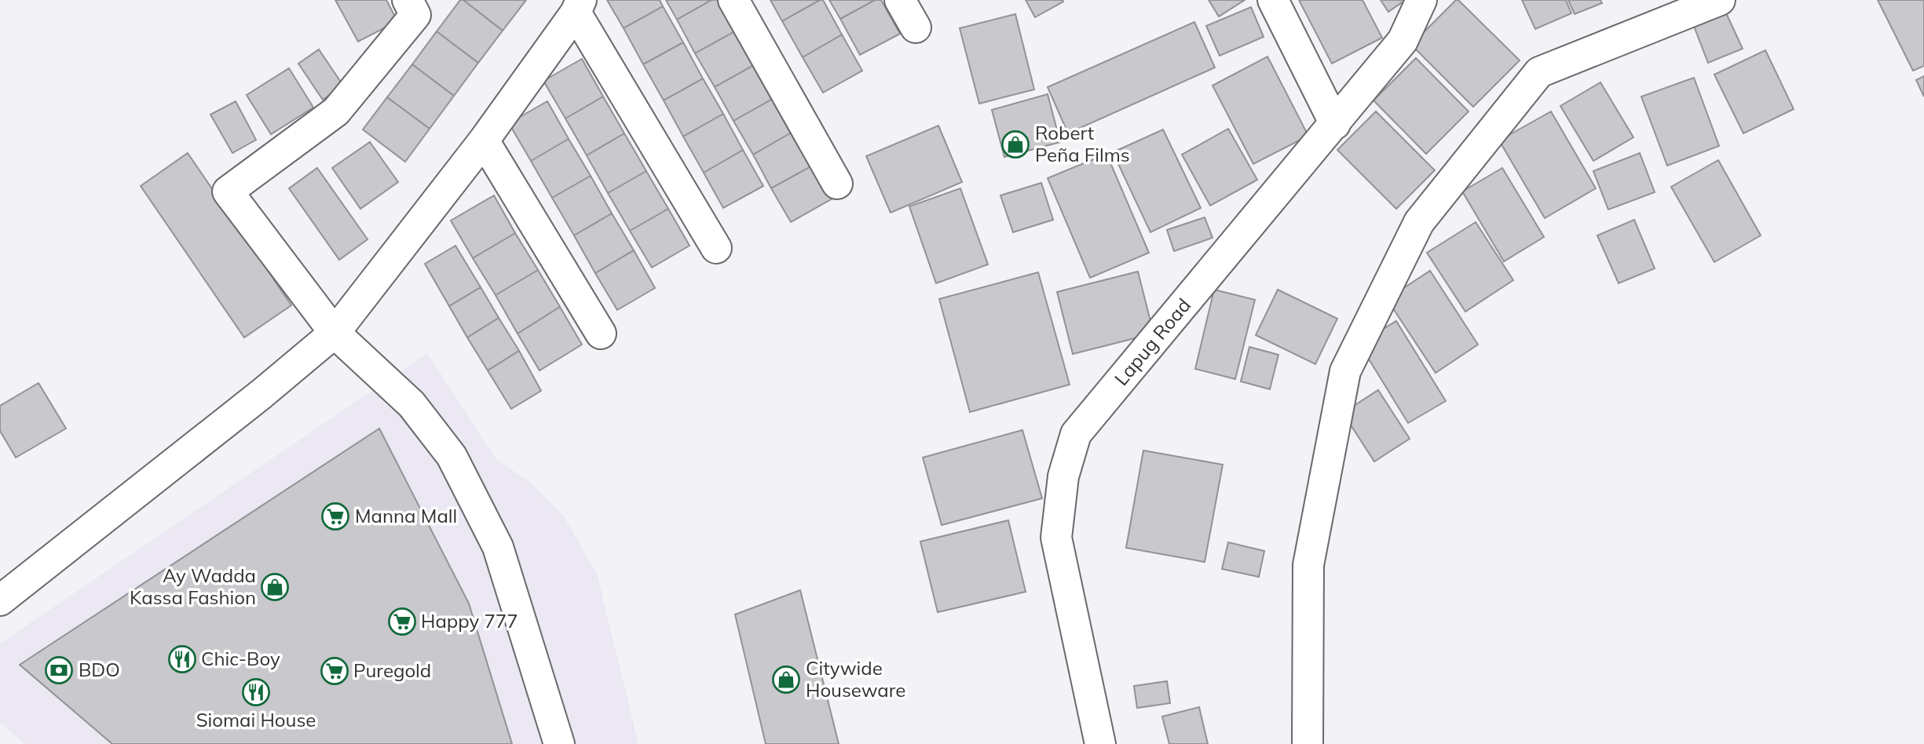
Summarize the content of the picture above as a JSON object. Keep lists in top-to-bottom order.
{
  "streets": {
    "street": ["Lapug Road"]
  },
  "places": {
    "shop": ["Robert Peña Films", "Ay Wadda Kassa Fashion", "Citywide Houseware"],
    "supermarket": ["Manna Mall", "Happy 777", "Puregold"],
    "restaurant": ["Chic-Boy", "Siomai House"],
    "bank": ["BDO"]
  }
}
